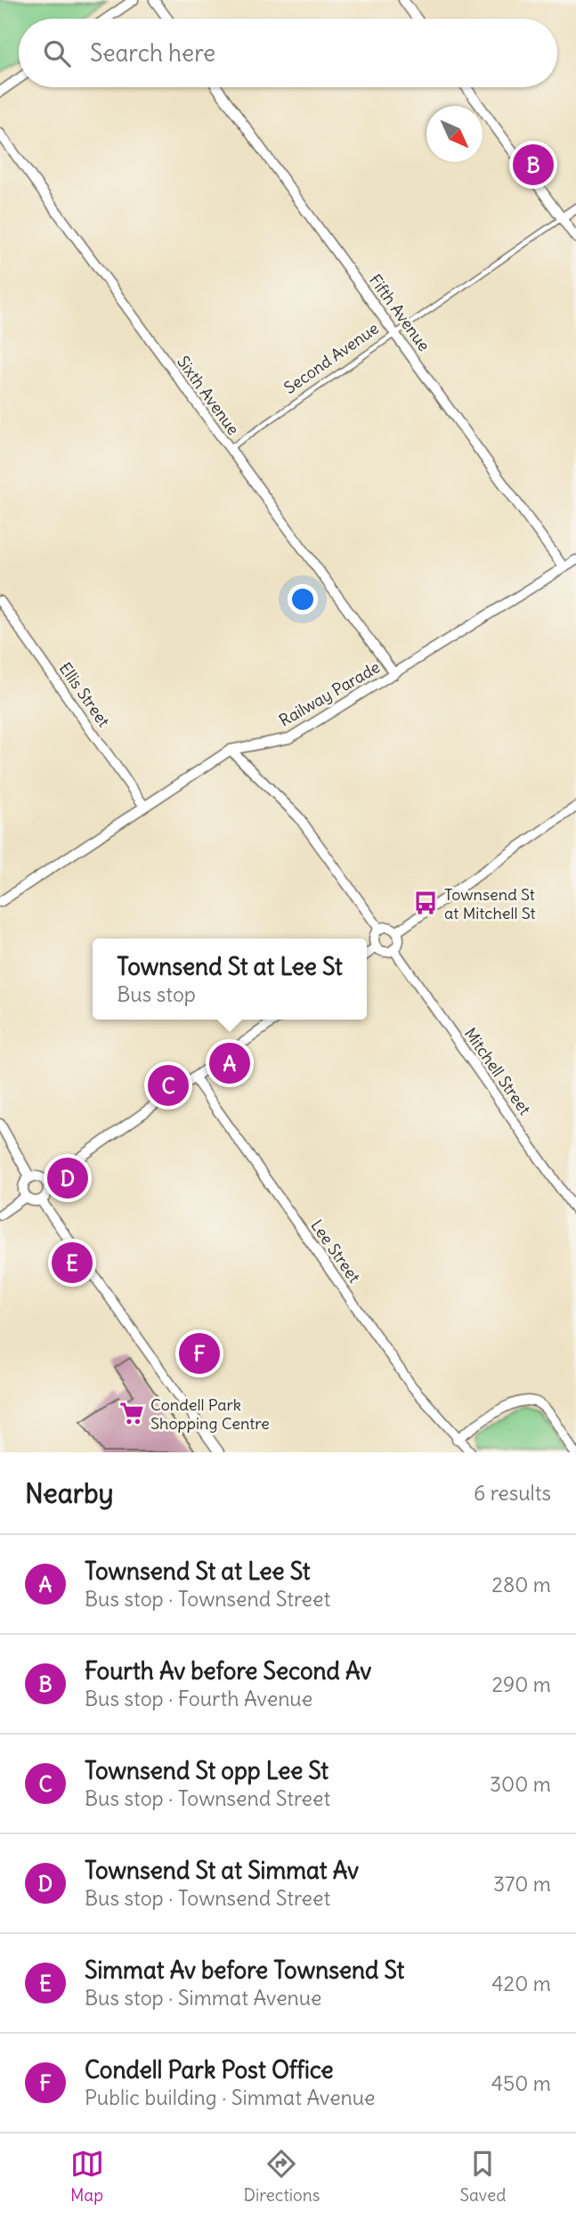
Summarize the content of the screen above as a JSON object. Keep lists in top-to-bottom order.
{
  "streets": {
    "street": [
      "Fifth Avenue",
      "Second Avenue",
      "Sixth Avenue",
      "Railway Parade",
      "Ellis Street",
      "Mitchell Street",
      "Lee Street"
    ]
  },
  "crossings": [
    ["Fifth Avenue", "Second Avenue"],
    ["Fifth Avenue", "Railway Parade"],
    ["Second Avenue", "Sixth Avenue"],
    ["Sixth Avenue", "Railway Parade"],
    ["Railway Parade", "Ellis Street"]
  ],
  "places": {
    "bus stop": ["Townsend St at Mitchell St"],
    "supermarket": ["Condell Park Shopping Centre"]
  },
  "north": "bottom right",
  "page": {
    "search": "Search here",
    "pins": [
      "B",
      "A",
      "C",
      "D",
      "E",
      "F"
    ],
    "popup": ["Townsend St at Lee St", "Bus stop"],
    "heading": ["Nearby", "6 results"],
    "list": [
      {
        "mark": "A",
        "name": "Townsend St at Lee St",
        "note": "Bus stop · Townsend Street",
        "value": "280 m"
      },
      {
        "mark": "B",
        "name": "Fourth Av before Second Av",
        "note": "Bus stop · Fourth Avenue",
        "value": "290 m"
      },
      {
        "mark": "C",
        "name": "Townsend St opp Lee St",
        "note": "Bus stop · Townsend Street",
        "value": "300 m"
      },
      {
        "mark": "D",
        "name": "Townsend St at Simmat Av",
        "note": "Bus stop · Townsend Street",
        "value": "370 m"
      },
      {
        "mark": "E",
        "name": "Simmat Av before Townsend St",
        "note": "Bus stop · Simmat Avenue",
        "value": "420 m"
      },
      {
        "mark": "F",
        "name": "Condell Park Post Office",
        "note": "Public building · Simmat Avenue",
        "value": "450 m"
      }
    ],
    "nav": ["Map", "Directions", "Saved"]
  }
}
